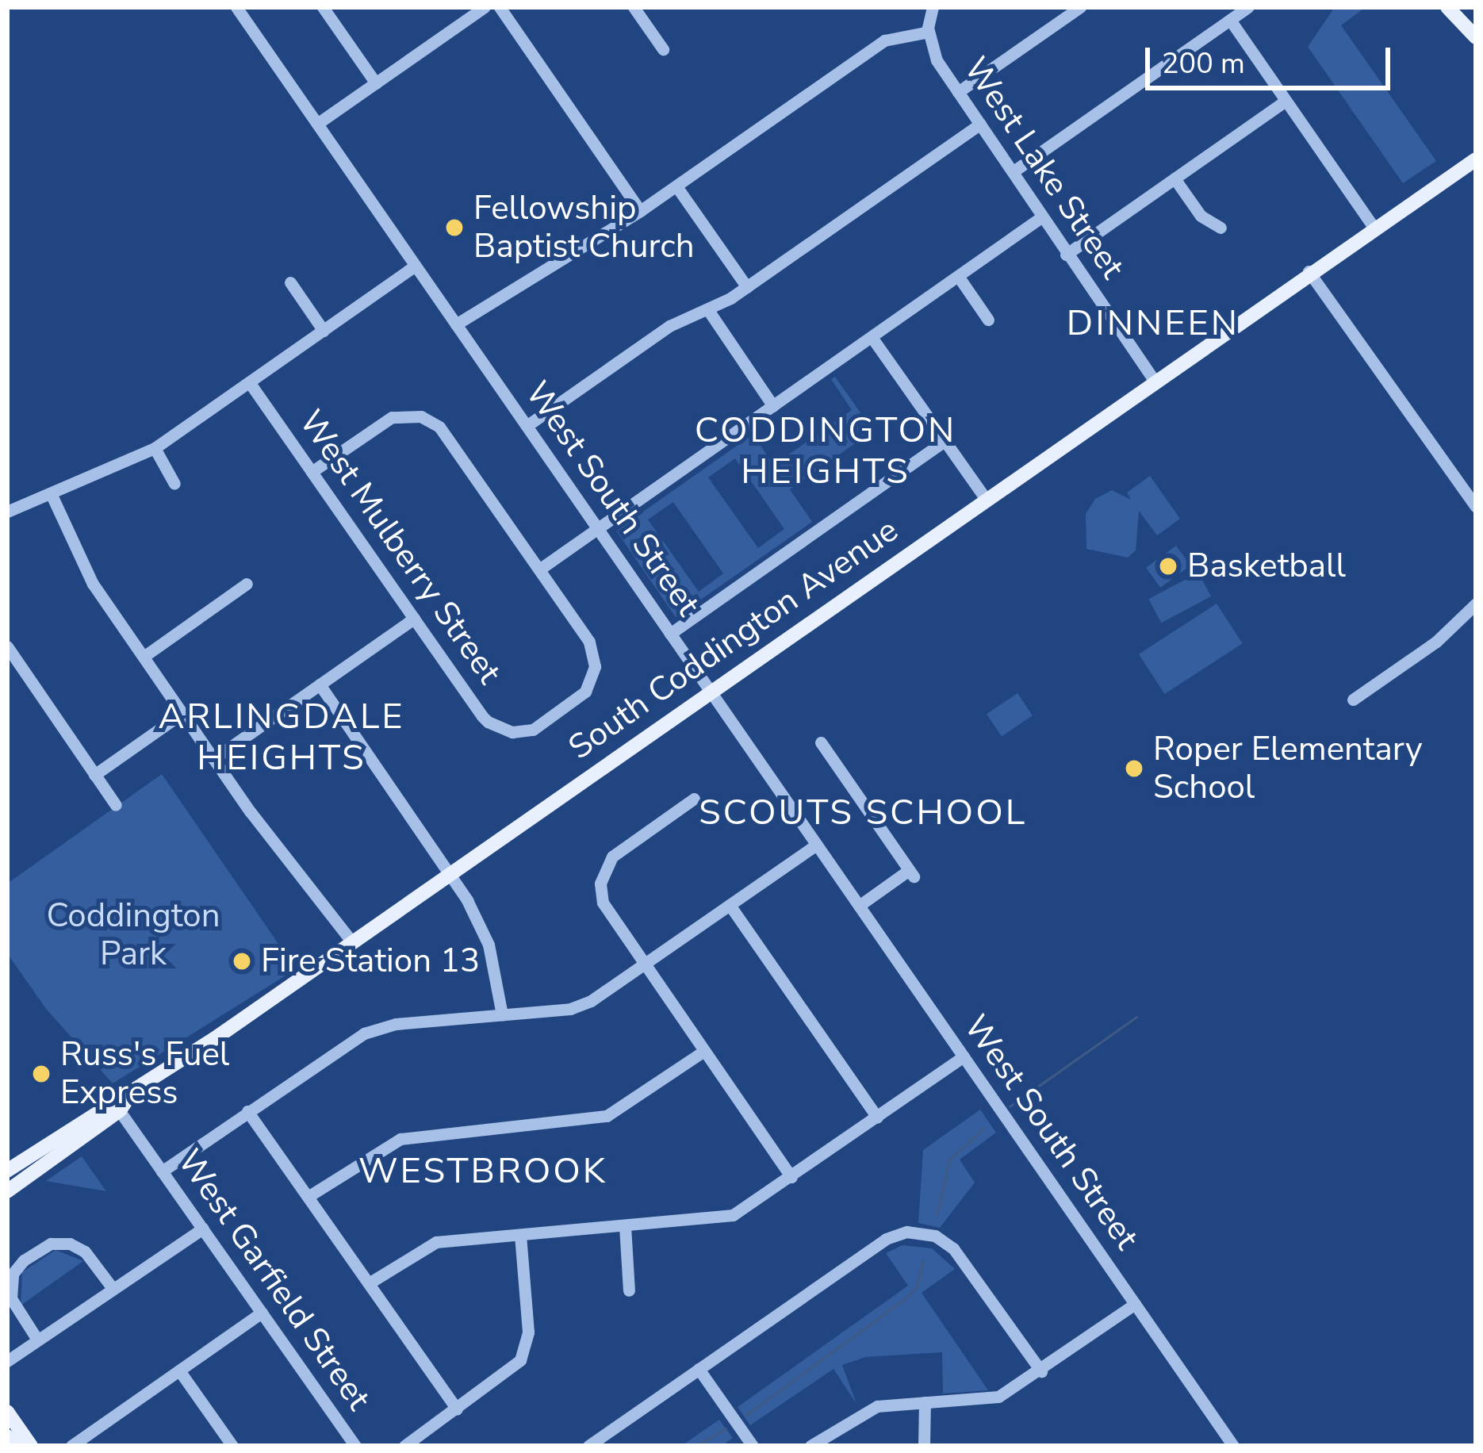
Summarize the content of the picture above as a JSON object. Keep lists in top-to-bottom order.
{
  "streets": {
    "main road": ["South Coddington Avenue"],
    "street": [
      "West Lake Street",
      "West South Street",
      "West Mulberry Street",
      "West Garfield Street"
    ]
  },
  "crossings": [
    ["West Lake Street", "South Coddington Avenue"],
    ["West South Street", "South Coddington Avenue"],
    ["South Coddington Avenue", "West Garfield Street"]
  ],
  "districts": [
    "DINNEEN",
    "CODDINGTON HEIGHTS",
    "ARLINGDALE HEIGHTS",
    "SCOUTS SCHOOL",
    "WESTBROOK"
  ],
  "parks": ["Coddington Park"],
  "places": [
    "Fellowship Baptist Church",
    "Basketball",
    "Roper Elementary School",
    "Fire Station 13",
    "Russ's Fuel Express"
  ],
  "scale_bar": "200 m"
}
